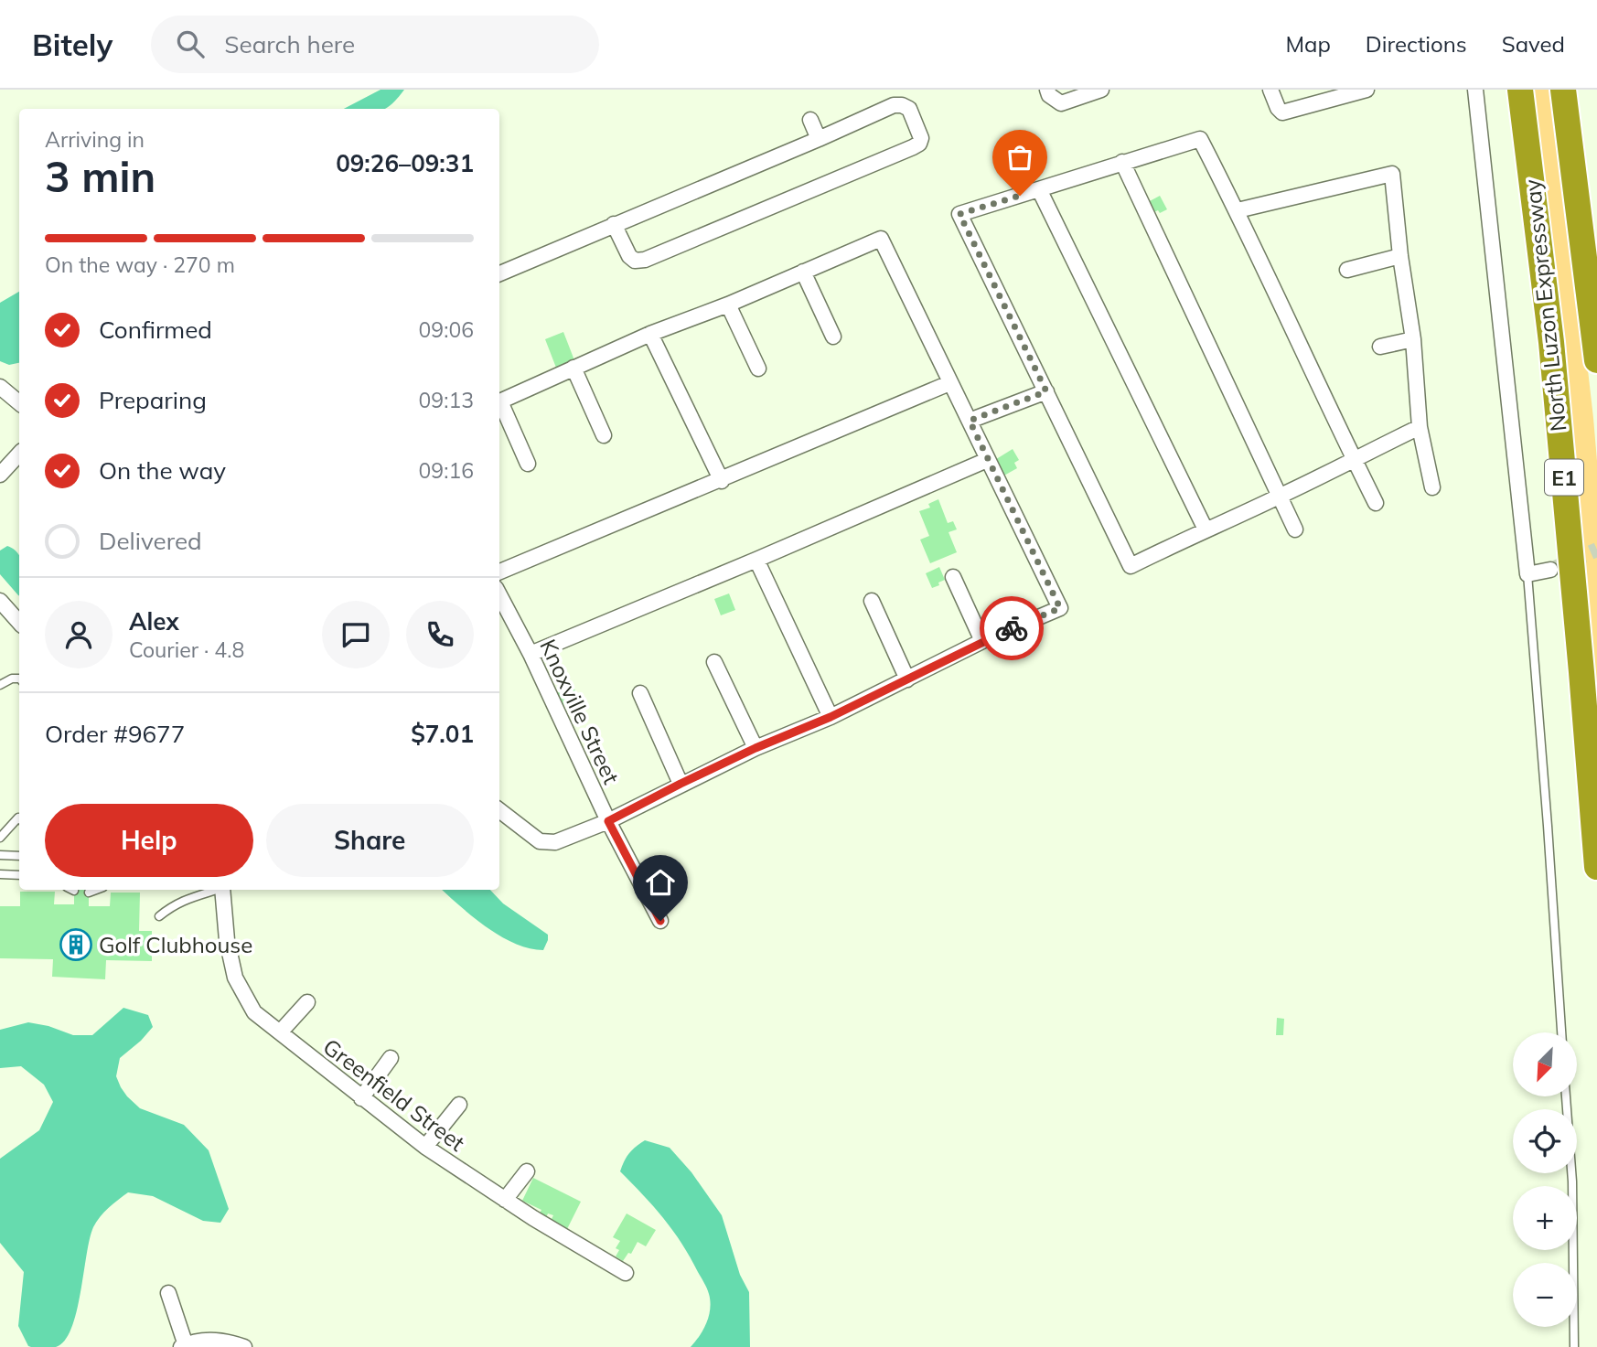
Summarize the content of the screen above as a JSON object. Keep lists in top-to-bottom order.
{
  "streets": {
    "highway": ["North Luzon Expressway", "E1"],
    "street": ["Knoxville Street", "Greenfield Street"]
  },
  "places": {
    "building": ["Golf Clubhouse"]
  },
  "north": "bottom left",
  "page": {
    "header": "Bitely",
    "search": "Search here",
    "nav": ["Map", "Directions", "Saved"],
    "heading": ["3 min", "Arriving in", "09:26–09:31"],
    "panel": [
      "Alex",
      "Courier · 4.8",
      "Order #9677",
      "$7.01"
    ],
    "bar": "On the way · 270 m",
    "list": [
      ["Confirmed", "09:06"],
      ["Preparing", "09:13"],
      ["On the way", "09:16"],
      "Delivered"
    ],
    "buttons": ["Help", "Share"],
    "map_buttons": ["+", "−"]
  }
}
